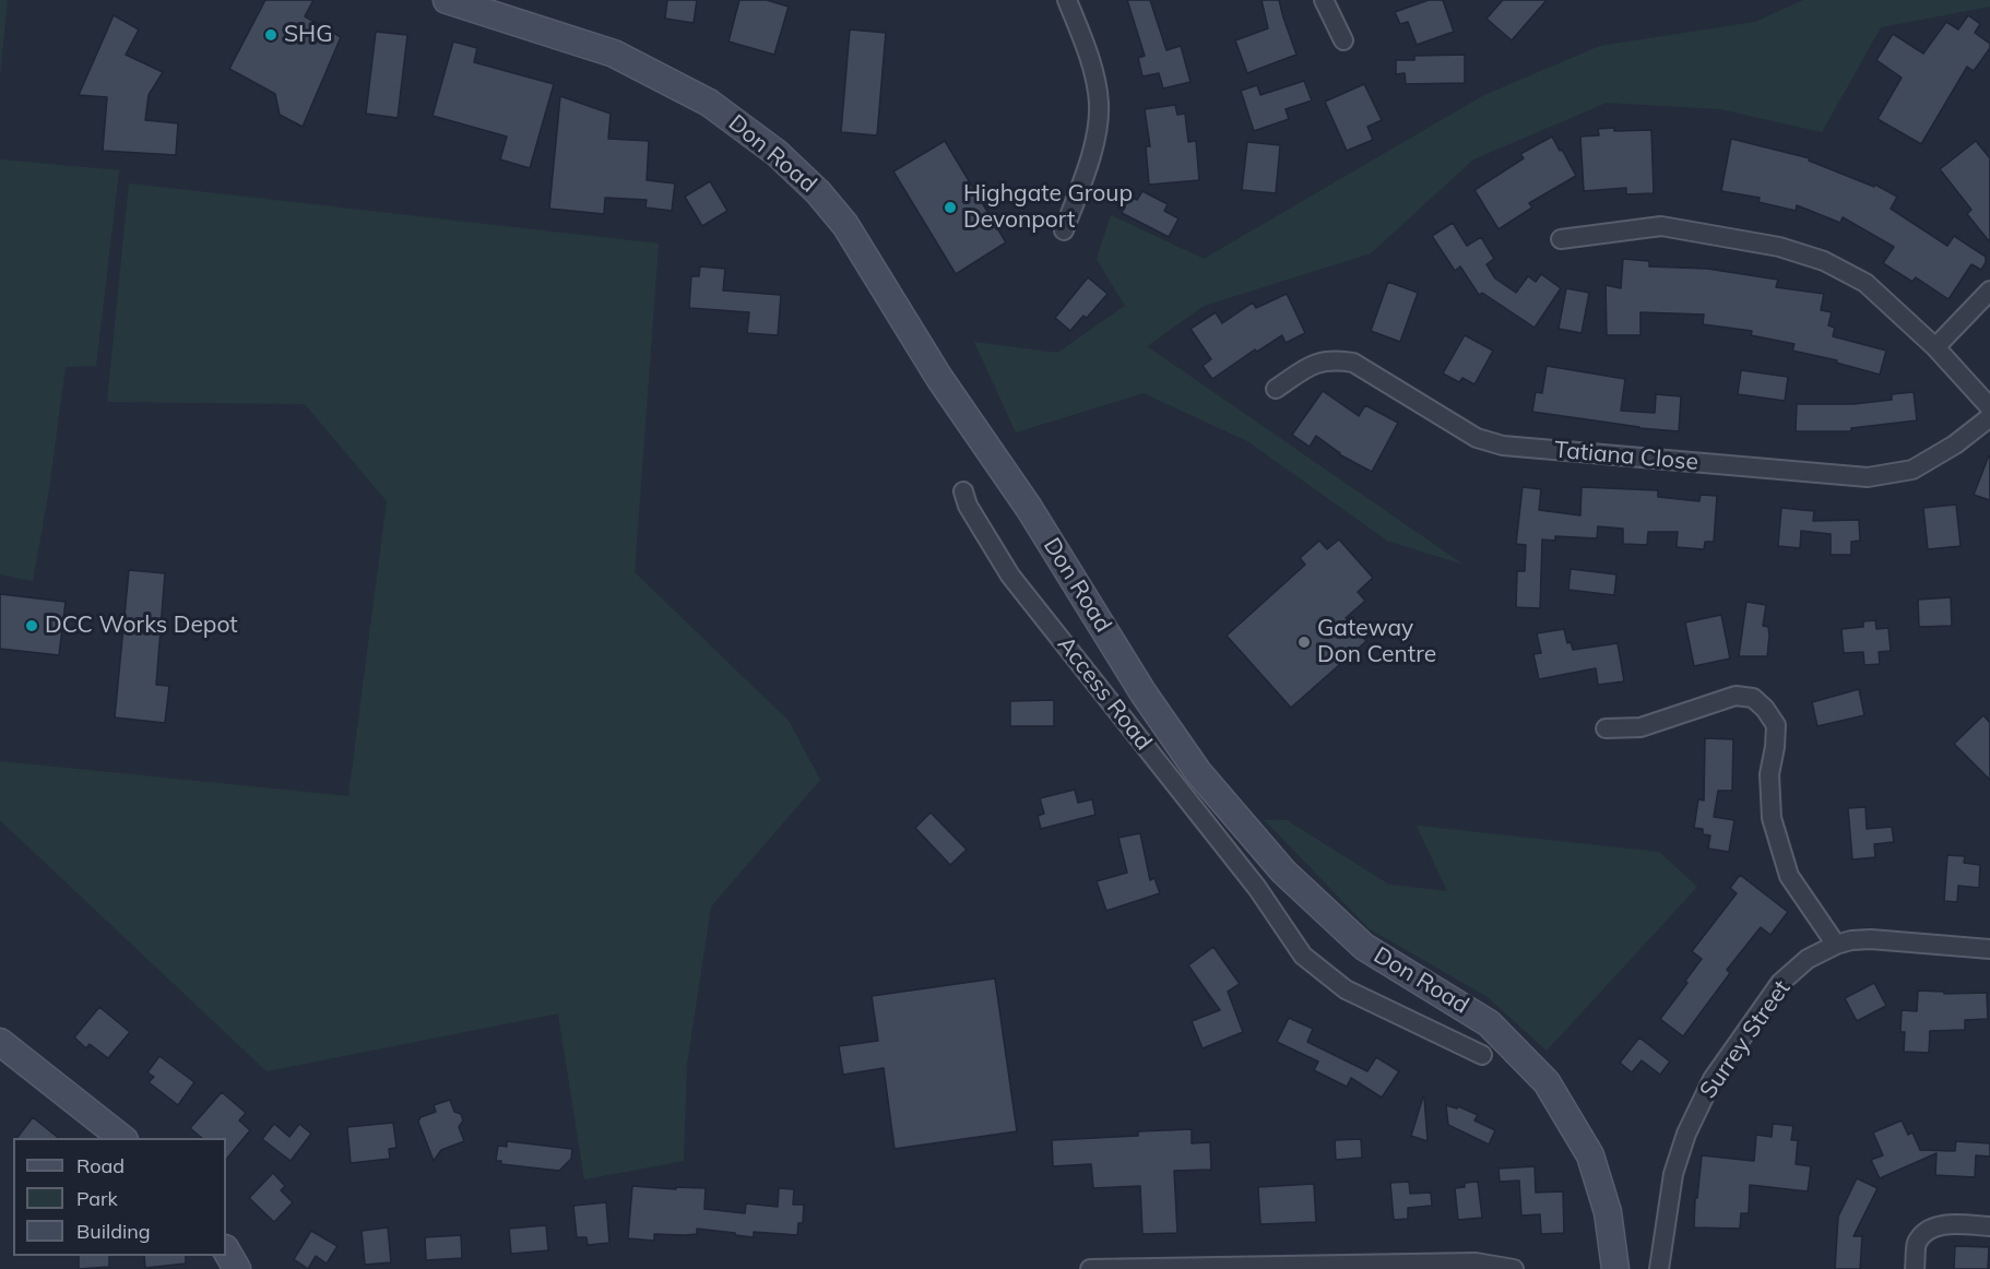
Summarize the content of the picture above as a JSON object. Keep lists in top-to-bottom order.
{
  "streets": {
    "main road": ["Don Road"],
    "street": ["Tatiana Close", "Access Road", "Surrey Street"]
  },
  "places": [
    "SHG",
    "Highgate Group Devonport",
    "DCC Works Depot",
    "Gateway Don Centre"
  ],
  "legend": ["Road", "Park", "Building"]
}
